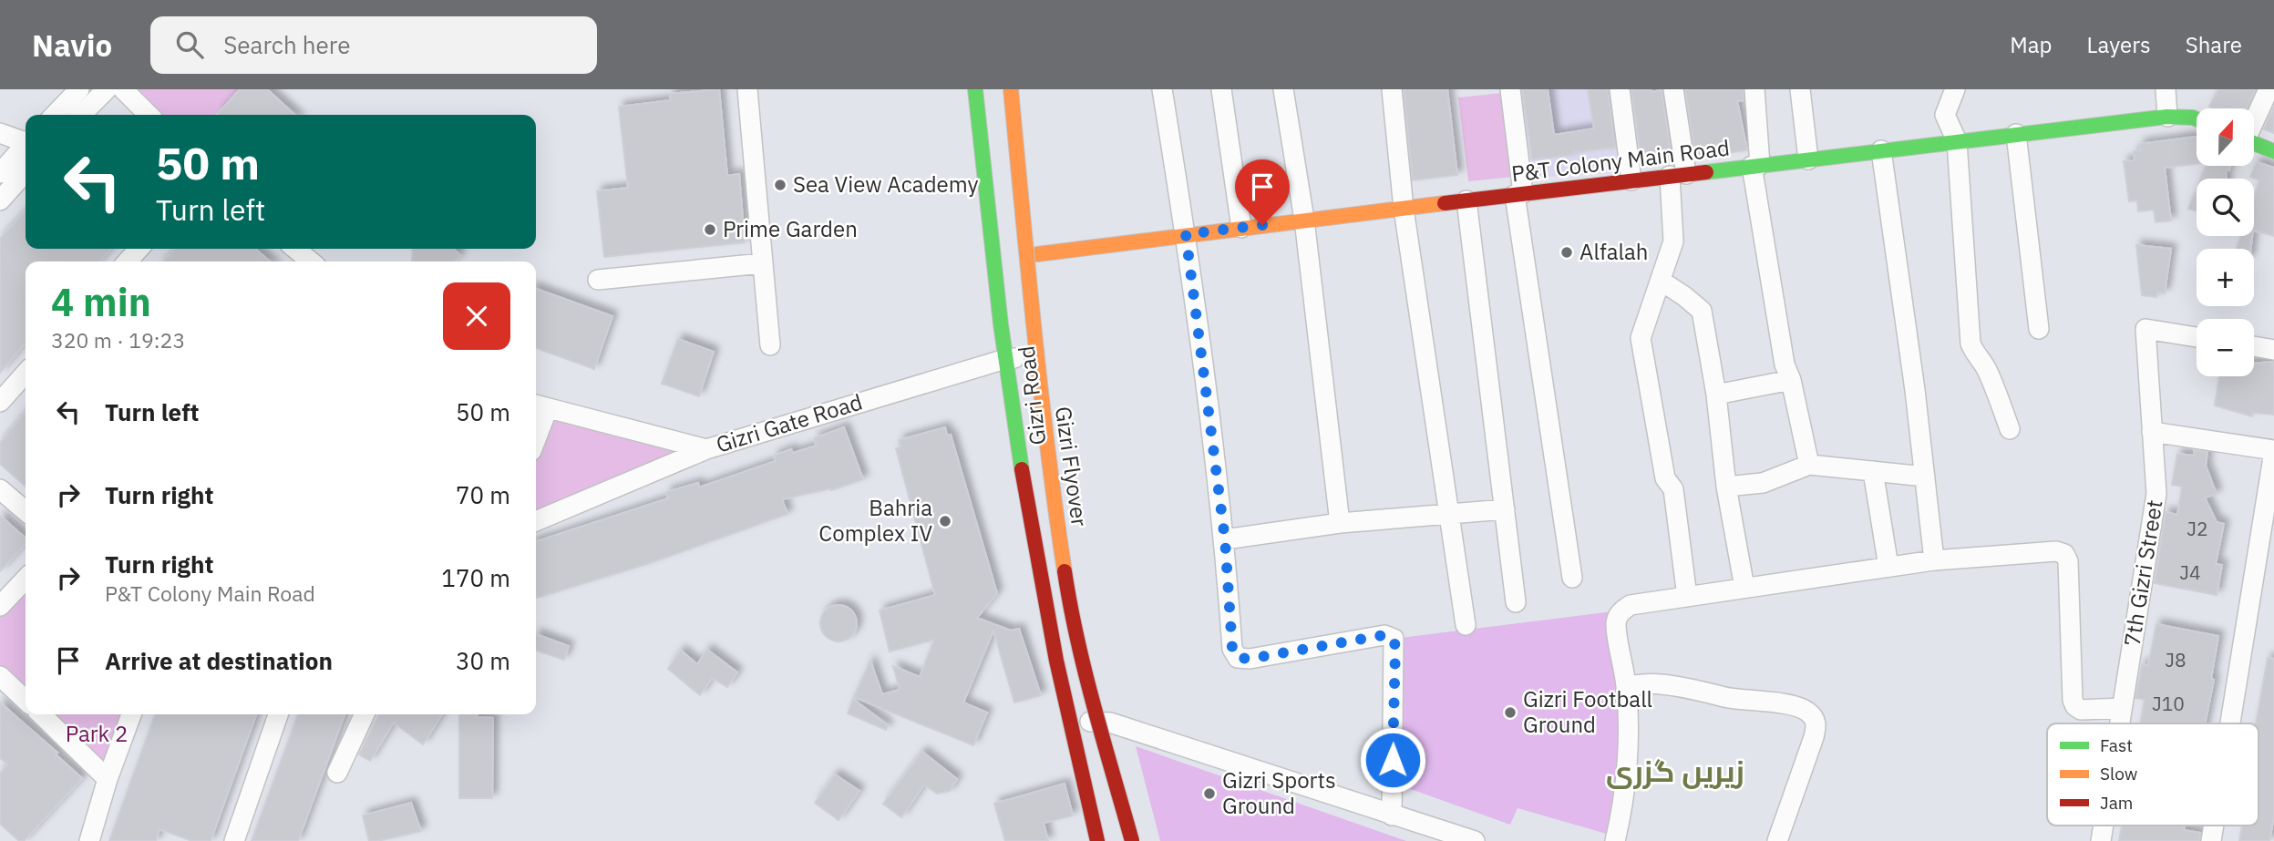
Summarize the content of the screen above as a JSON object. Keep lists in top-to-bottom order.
{
  "streets": {
    "main road": ["P&T Colony Main Road", "Gizri Road", "Gizri Flyover"],
    "street": ["Gizri Gate Road", "7th Gizri Street"]
  },
  "crossings": [
    ["P&T Colony Main Road", "Gizri Road"],
    ["Gizri Road", "Gizri Gate Road"]
  ],
  "districts": ["زیریں گزری"],
  "parks": ["Park 2"],
  "places": [
    "Sea View Academy",
    "Prime Garden",
    "Alfalah",
    "Bahria Complex IV",
    "Gizri Football Ground",
    "Gizri Sports Ground"
  ],
  "house_numbers": [
    "J2",
    "J4",
    "J8",
    "J10"
  ],
  "legend": ["Fast", "Slow", "Jam"],
  "north": "top",
  "page": {
    "header": "Navio",
    "search": "Search here",
    "nav": ["Map", "Layers", "Share"],
    "map_buttons": ["+", "−"],
    "turn": ["50 m", "Turn left"],
    "heading": ["4 min", "320 m · 19:23"],
    "list": [
      {
        "name": "Turn left",
        "value": "50 m"
      },
      {
        "name": "Turn right",
        "value": "70 m"
      },
      {
        "name": "Turn right",
        "note": "P&T Colony Main Road",
        "value": "170 m"
      },
      {
        "name": "Arrive at destination",
        "value": "30 m"
      }
    ]
  }
}
